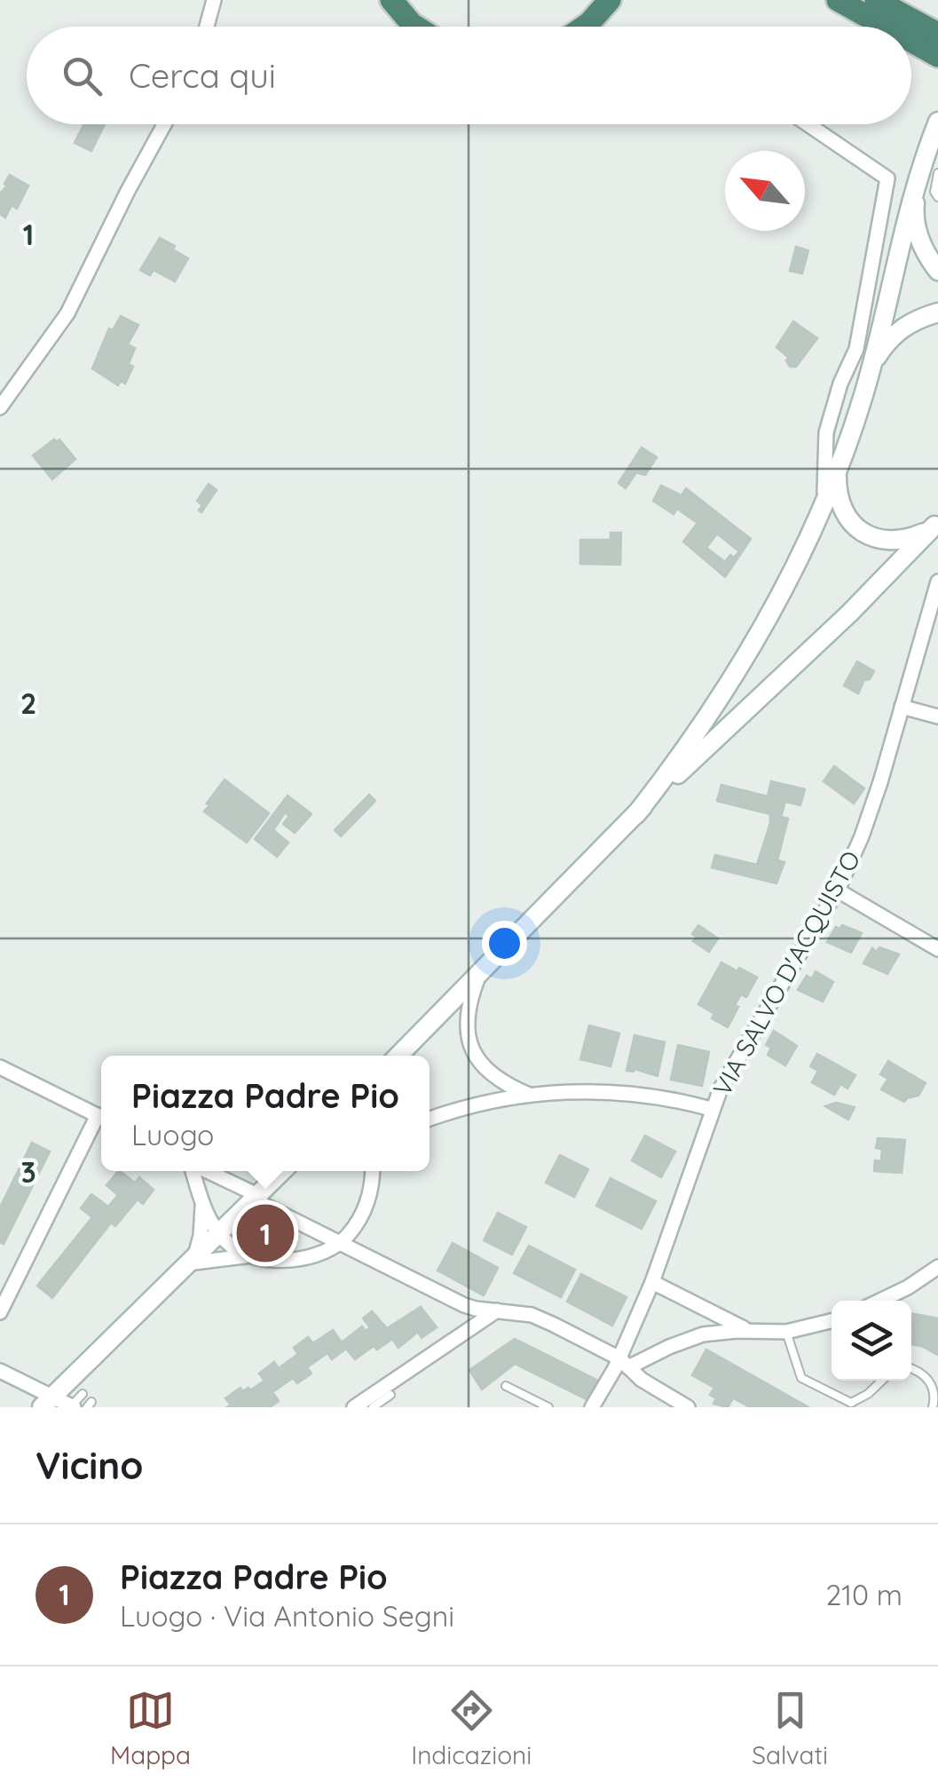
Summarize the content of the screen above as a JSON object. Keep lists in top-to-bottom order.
{
  "streets": {
    "street": ["VIA SALVO D'ACQUISTO"]
  },
  "north": "top left",
  "page": {
    "search": "Cerca qui",
    "popup": ["Piazza Padre Pio", "Luogo"],
    "pins": "1",
    "heading": "Vicino",
    "list": [
      {
        "mark": "1",
        "name": "Piazza Padre Pio",
        "note": "Luogo · Via Antonio Segni",
        "value": "210 m"
      }
    ],
    "nav": ["Mappa", "Indicazioni", "Salvati"]
  },
  "grid": {
    "rows": ["1", "2", "3"]
  }
}
